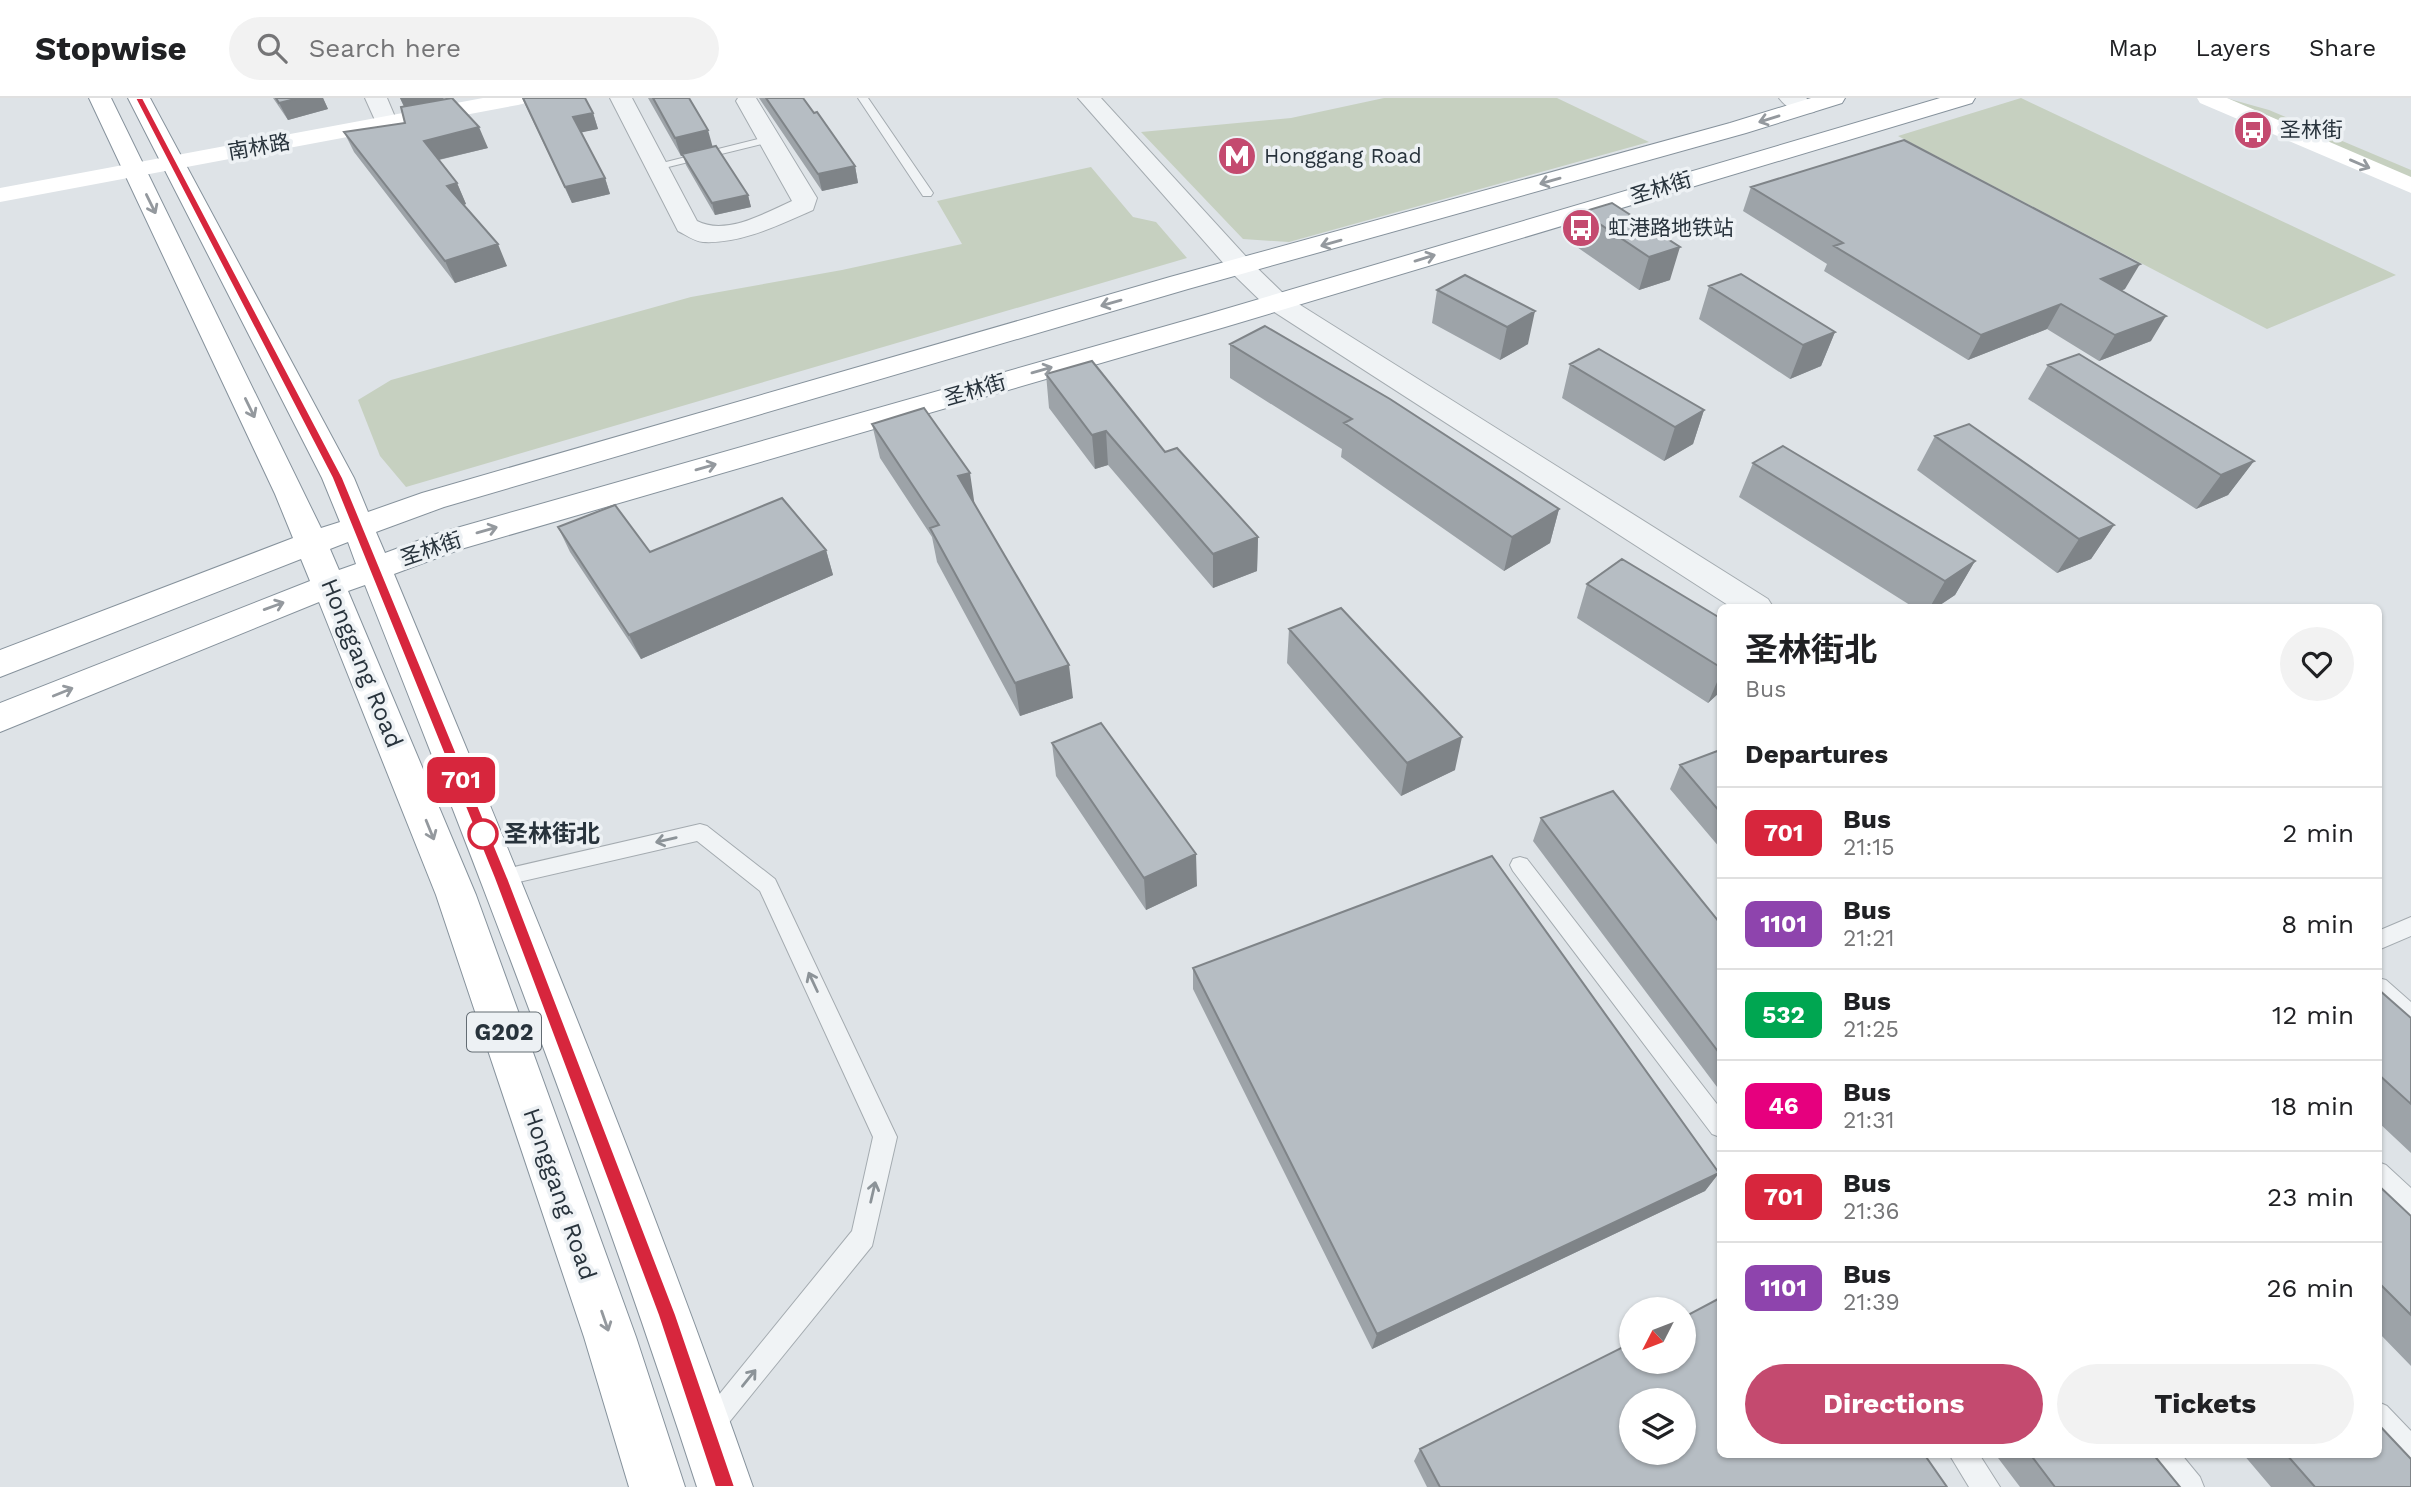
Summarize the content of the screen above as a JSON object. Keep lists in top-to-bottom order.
{
  "streets": {
    "main road": [
      "南林路",
      "圣林街",
      "Honggang Road",
      "G202"
    ]
  },
  "crossings": [
    ["南林路", "Honggang Road"],
    ["圣林街", "Honggang Road"]
  ],
  "places": {
    "bus stop": ["圣林街", "虹港路地铁站"],
    "metro station": ["Honggang Road"],
    "other": ["圣林街北"]
  },
  "lines": ["bus line 701"],
  "north": "bottom left",
  "page": {
    "header": "Stopwise",
    "search": "Search here",
    "nav": ["Map", "Layers", "Share"],
    "on_map": "701",
    "heading": [
      ["圣林街北", "Bus"],
      "Departures"
    ],
    "list": [
      {
        "mark": "701",
        "name": "Bus",
        "note": "21:15",
        "value": "2 min"
      },
      {
        "mark": "1101",
        "name": "Bus",
        "note": "21:21",
        "value": "8 min"
      },
      {
        "mark": "532",
        "name": "Bus",
        "note": "21:25",
        "value": "12 min"
      },
      {
        "mark": "46",
        "name": "Bus",
        "note": "21:31",
        "value": "18 min"
      },
      {
        "mark": "701",
        "name": "Bus",
        "note": "21:36",
        "value": "23 min"
      },
      {
        "mark": "1101",
        "name": "Bus",
        "note": "21:39",
        "value": "26 min"
      }
    ],
    "buttons": ["Directions", "Tickets"]
  }
}
